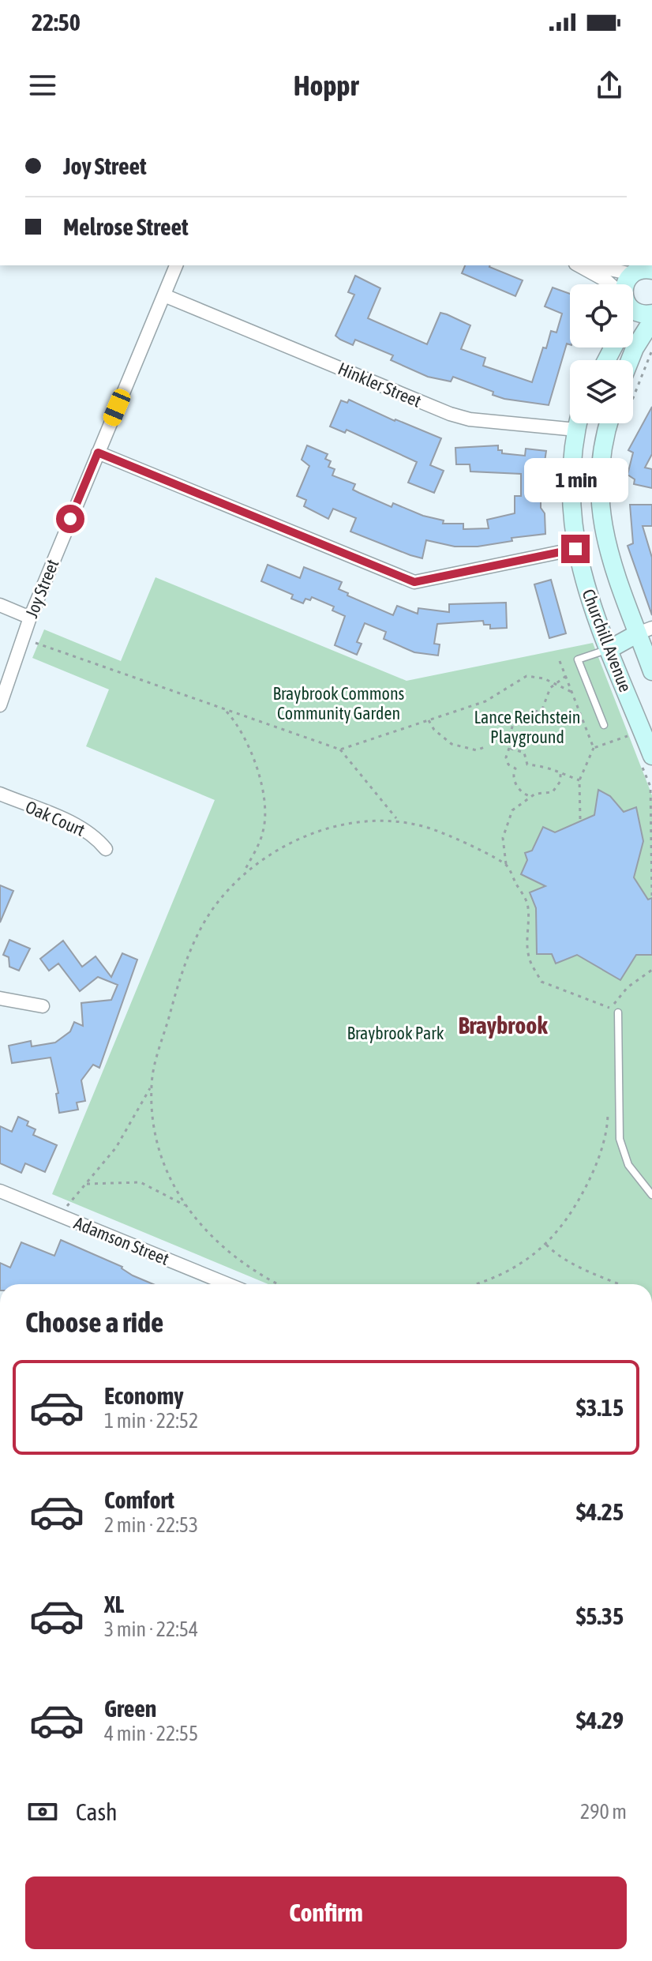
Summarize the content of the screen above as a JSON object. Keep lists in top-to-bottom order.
{
  "streets": {
    "main road": ["Hinkler Street", "Churchill Avenue"],
    "street": ["Joy Street", "Oak Court", "Adamson Street"]
  },
  "crossings": [
    ["Hinkler Street", "Joy Street"],
    ["Hinkler Street", "Churchill Avenue"]
  ],
  "districts": ["Braybrook"],
  "parks": ["Braybrook Commons Community Garden", "Lance Reichstein Playground", "Braybrook Park"],
  "page": {
    "status": "22:50",
    "header": "Hoppr",
    "banner": ["Joy Street", "Melrose Street"],
    "bubble": "1 min",
    "heading": "Choose a ride",
    "list": [
      {
        "name": "Economy",
        "note": "1 min · 22:52",
        "value": "$3.15"
      },
      {
        "name": "Comfort",
        "note": "2 min · 22:53",
        "value": "$4.25"
      },
      {
        "name": "XL",
        "note": "3 min · 22:54",
        "value": "$5.35"
      },
      {
        "name": "Green",
        "note": "4 min · 22:55",
        "value": "$4.29"
      }
    ],
    "pay": ["Cash", "290 m"],
    "buttons": "Confirm"
  }
}
